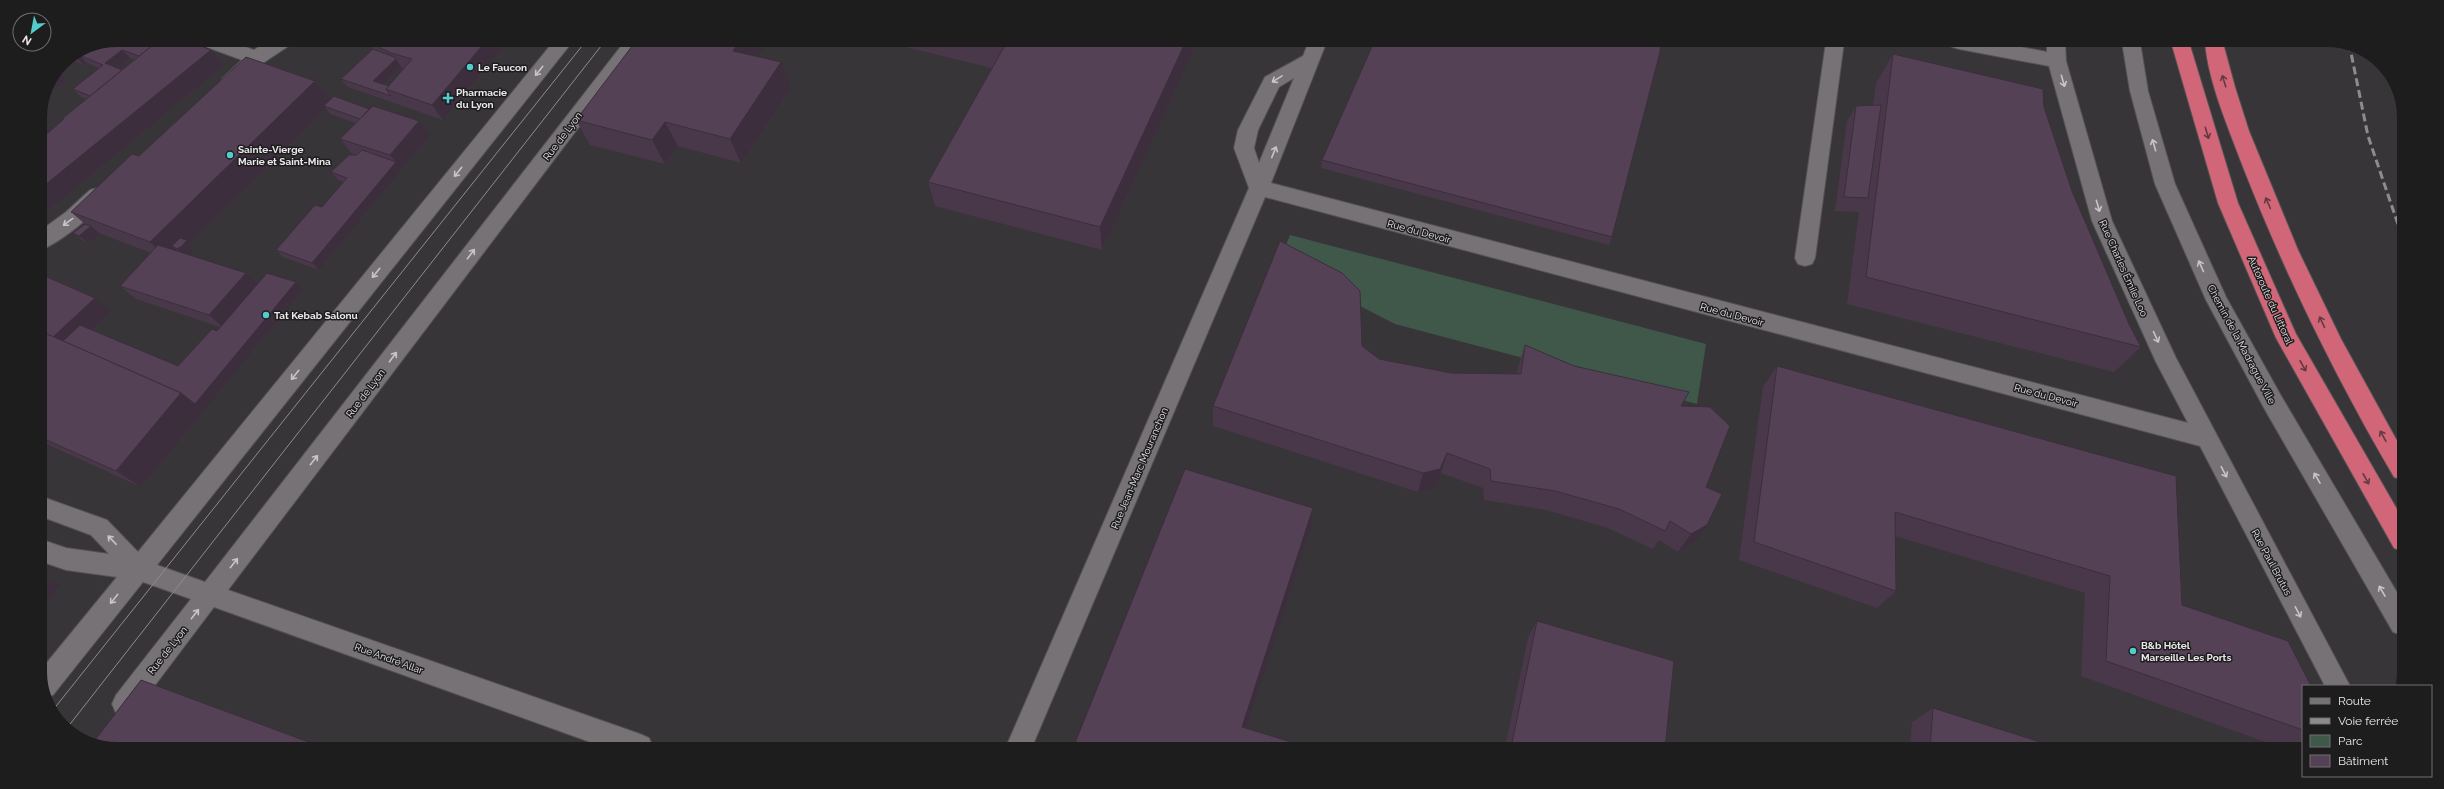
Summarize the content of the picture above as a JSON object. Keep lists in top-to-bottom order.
{
  "streets": {
    "highway": ["Autoroute du Littoral"],
    "street": [
      "Rue de Lyon",
      "Rue du Devoir",
      "Rue Charles Émile Loo",
      "Chemin de la Madrague Ville",
      "Rue Jean-Marc Mouranchon",
      "Rue Paul Brutus",
      "Rue André Allar"
    ]
  },
  "crossings": [
    ["Rue de Lyon", "Rue André Allar"],
    ["Rue du Devoir", "Rue Charles Émile Loo"],
    ["Rue du Devoir", "Rue Jean-Marc Mouranchon"],
    ["Rue du Devoir", "Rue Paul Brutus"],
    ["Rue Charles Émile Loo", "Rue Paul Brutus"]
  ],
  "one_way": ["Rue Charles Émile Loo", "Chemin de la Madrague Ville", "Rue Paul Brutus"],
  "places": {
    "other": [
      "Le Faucon",
      "Sainte-Vierge Marie et Saint-Mina",
      "Tat Kebab Salonu",
      "B&b Hôtel Marseille Les Ports"
    ],
    "health": ["Pharmacie du Lyon"]
  },
  "legend": [
    "Route",
    "Voie ferrée",
    "Parc",
    "Bâtiment"
  ],
  "north": "bottom left"
}
